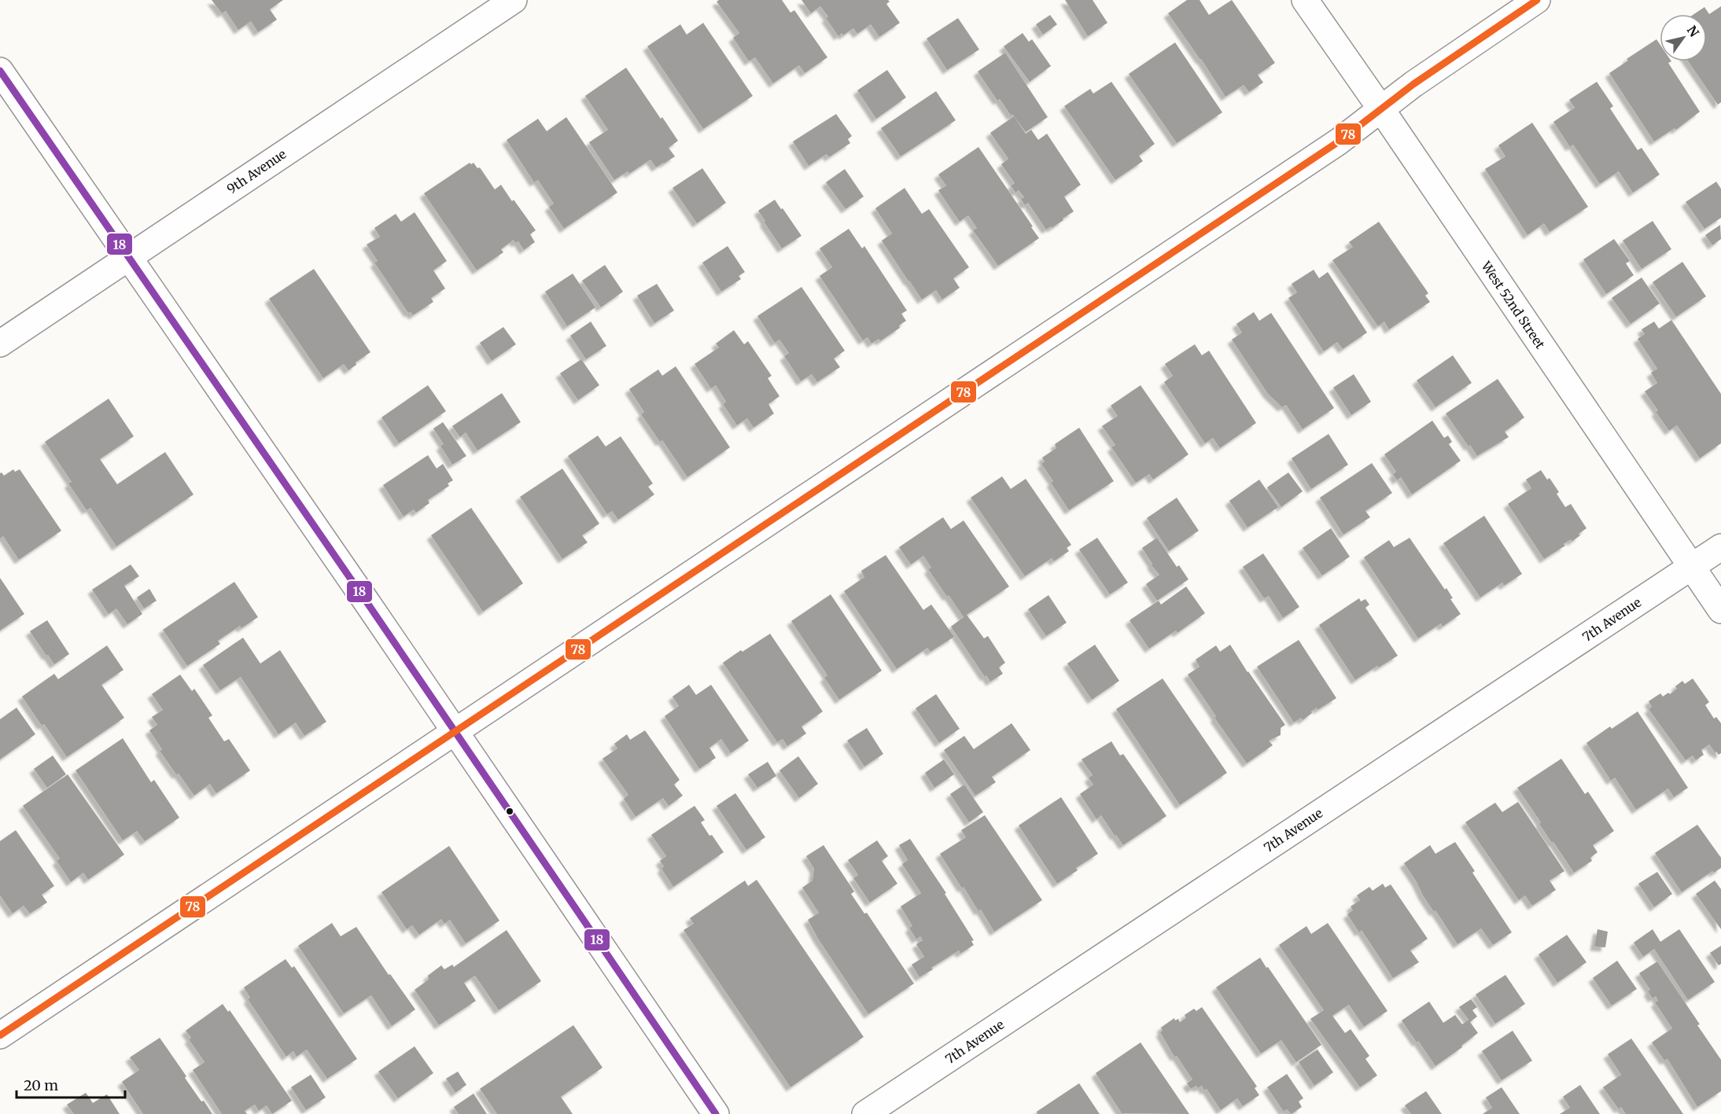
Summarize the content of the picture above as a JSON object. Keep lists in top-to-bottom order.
{
  "streets": {
    "street": ["9th Avenue", "West 52nd Street", "7th Avenue"]
  },
  "crossings": [
    ["West 52nd Street", "7th Avenue"]
  ],
  "lines": ["transit line 78", "transit line 18"],
  "scale_bar": "20 m",
  "north": "top right"
}
